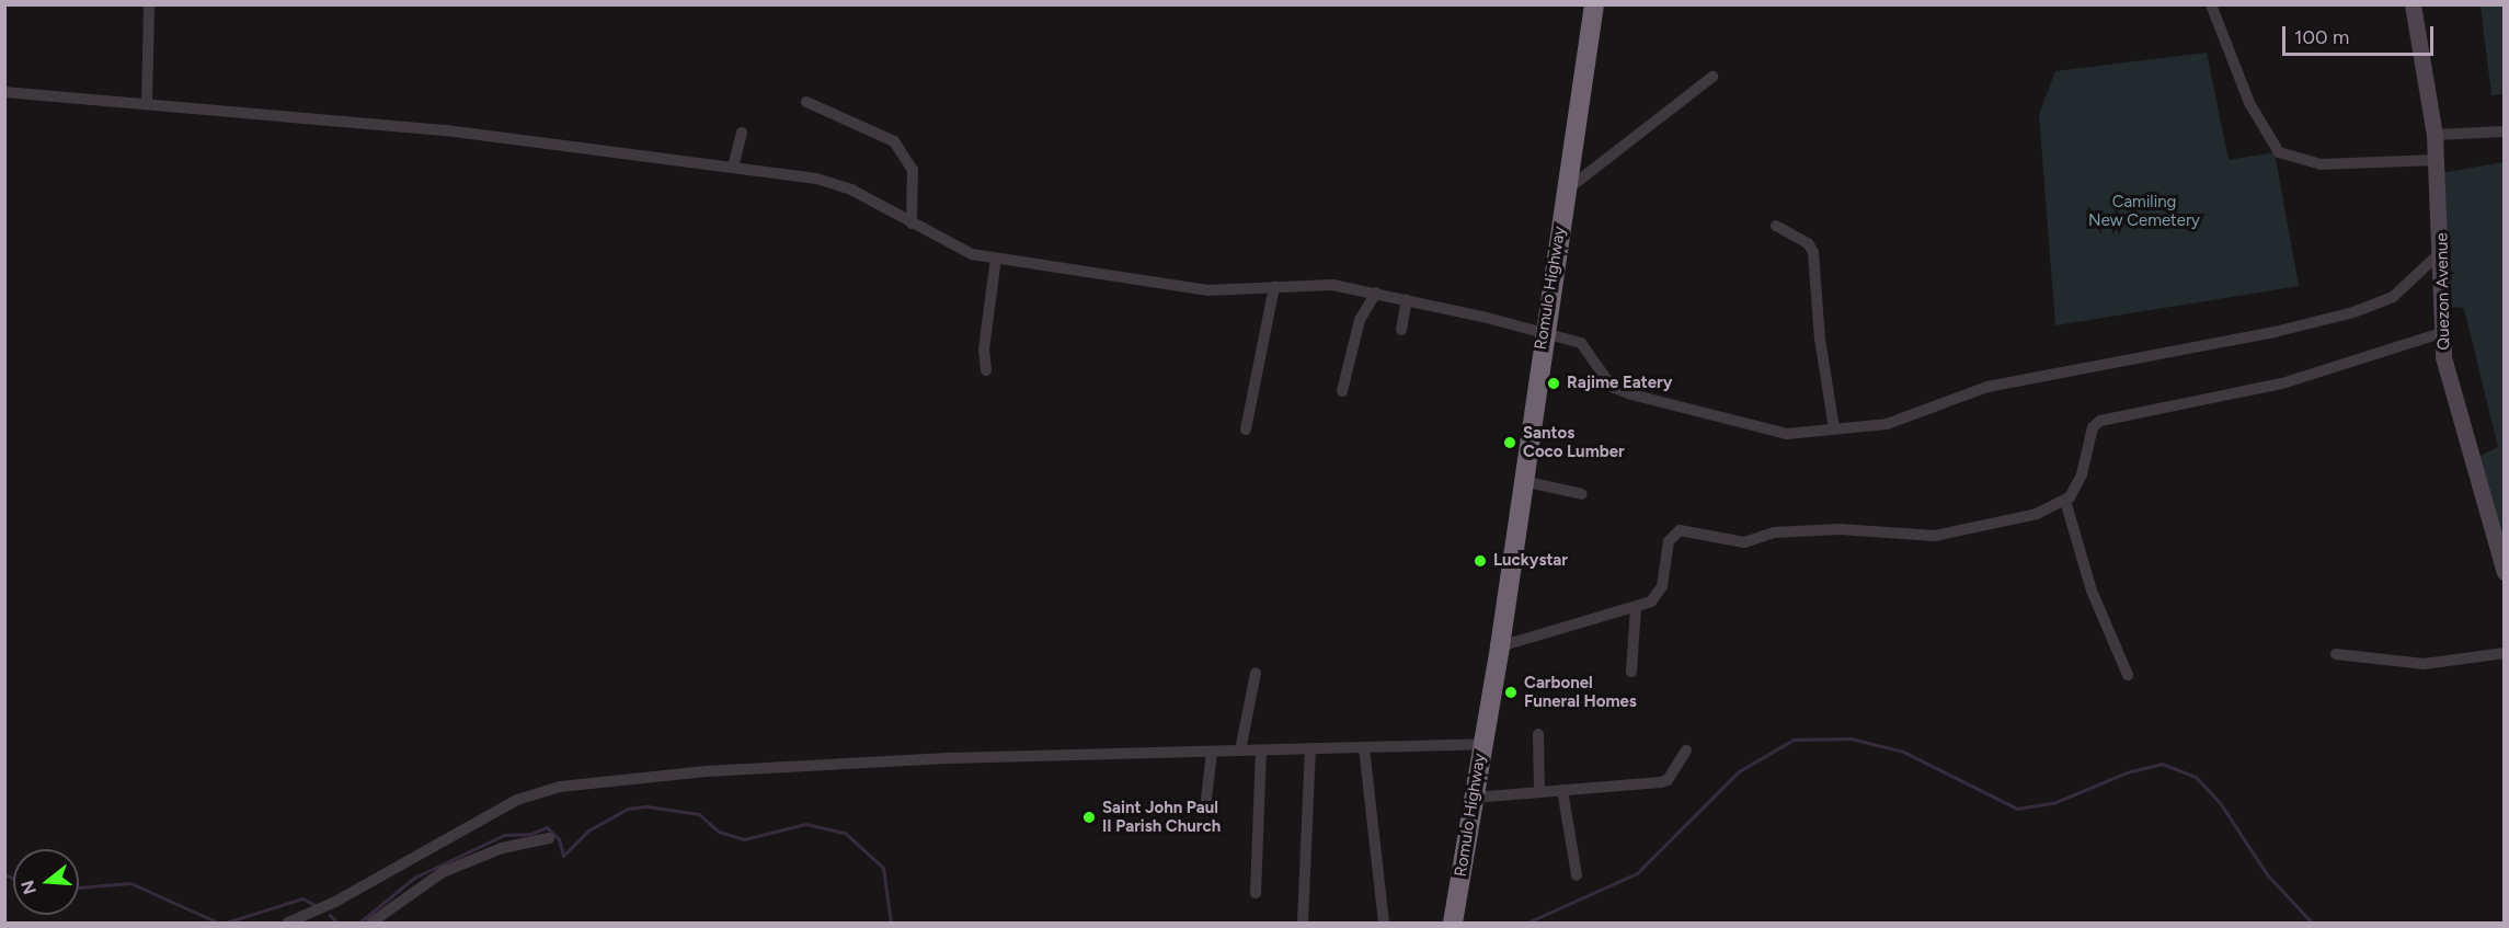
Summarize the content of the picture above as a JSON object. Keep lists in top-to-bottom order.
{
  "streets": {
    "highway": ["Romulo Highway"],
    "street": ["Quezon Avenue"]
  },
  "parks": ["Camiling New Cemetery"],
  "places": [
    "Rajime Eatery",
    "Santos Coco Lumber",
    "Luckystar",
    "Carbonel Funeral Homes",
    "Saint John Paul II Parish Church"
  ],
  "scale_bar": "100 m",
  "north": "left"
}
